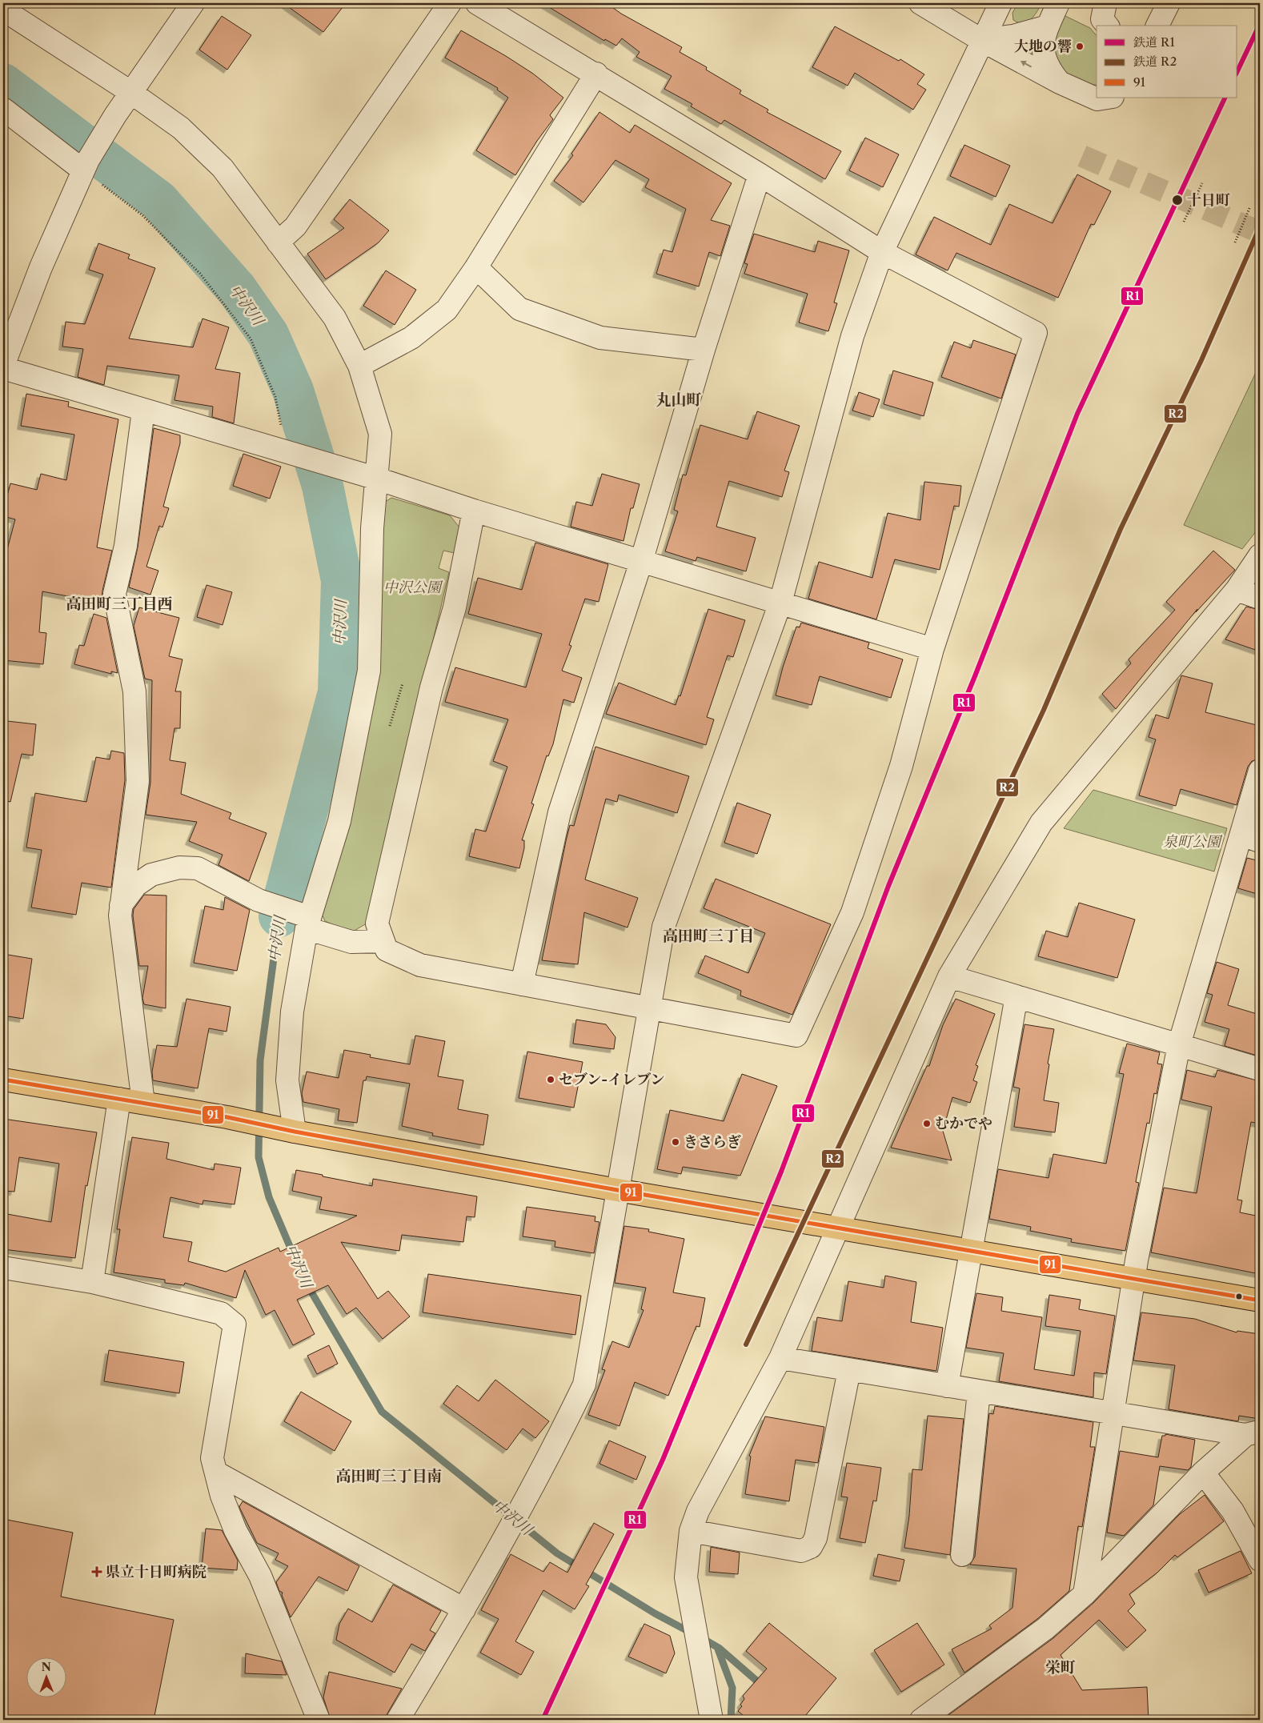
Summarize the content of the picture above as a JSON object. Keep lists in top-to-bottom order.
{
  "districts": [
    "丸山町",
    "高田町三丁目西",
    "高田町三丁目",
    "高田町三丁目南",
    "栄町"
  ],
  "water": ["中沢川"],
  "parks": ["中沢公園", "泉町公園"],
  "places": {
    "other": [
      "大地の響",
      "十日町",
      "セブン-イレブン",
      "むかでや",
      "きさらぎ"
    ],
    "health": ["県立十日町病院"]
  },
  "lines": ["rail line R1", "rail line R2", "transit line 91"],
  "legend": ["鉄道 R1", "鉄道 R2", "91"],
  "north": "top"
}
